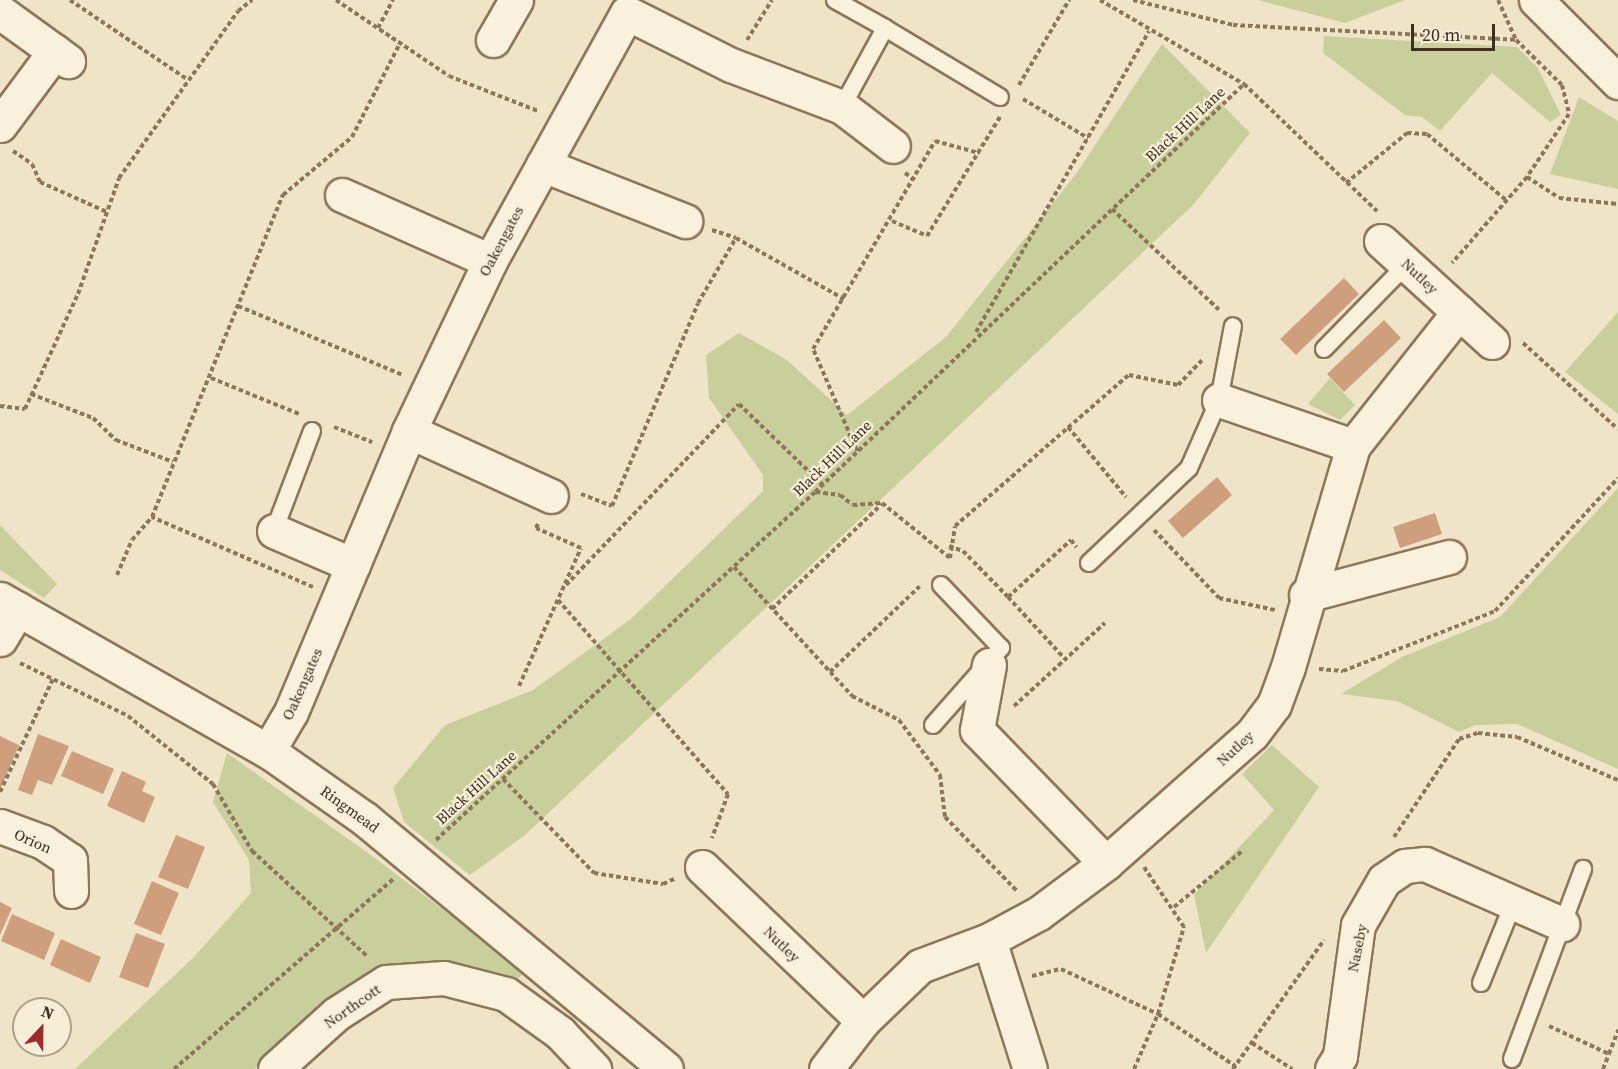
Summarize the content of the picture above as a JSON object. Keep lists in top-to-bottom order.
{
  "streets": {
    "street": [
      "Oakengates",
      "Nutley",
      "Ringmead",
      "Orion",
      "Naseby",
      "Northcott"
    ],
    "path": ["Black Hill Lane"]
  },
  "crossings": [
    ["Oakengates", "Ringmead"]
  ],
  "scale_bar": "20 m",
  "north": "top"
}
